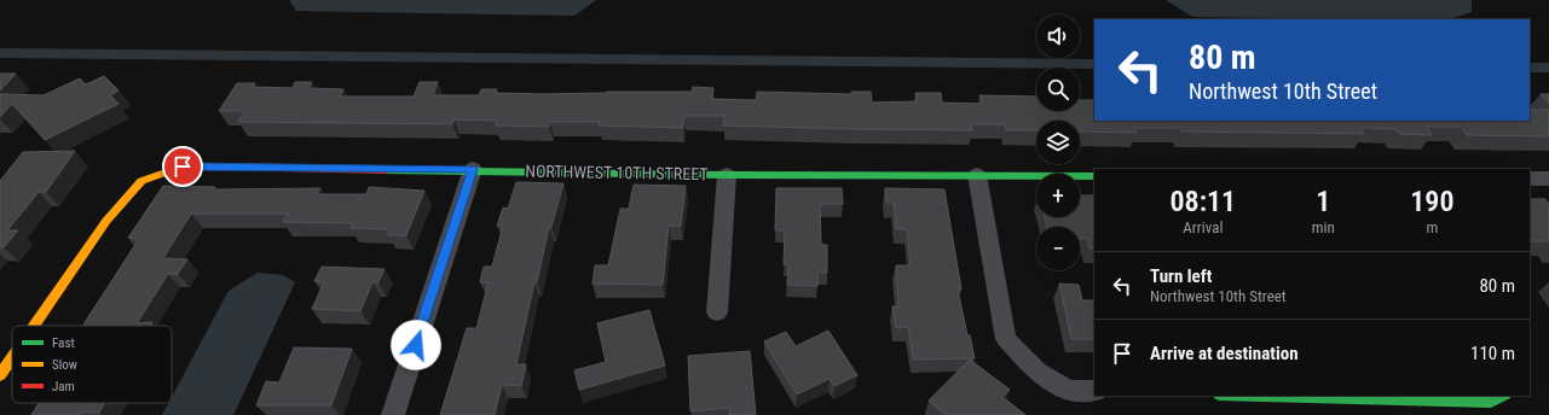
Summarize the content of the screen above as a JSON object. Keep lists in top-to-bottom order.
{
  "streets": {
    "street": ["NORTHWEST 10TH STREET"]
  },
  "legend": ["Fast", "Slow", "Jam"],
  "page": {
    "map_buttons": ["+", "−"],
    "turn": ["80 m", "Northwest 10th Street"],
    "eta": [
      "08:11",
      "Arrival",
      "1",
      "min",
      "190",
      "m"
    ],
    "list": [
      {
        "name": "Turn left",
        "note": "Northwest 10th Street",
        "value": "80 m"
      },
      {
        "name": "Arrive at destination",
        "value": "110 m"
      }
    ]
  }
}
